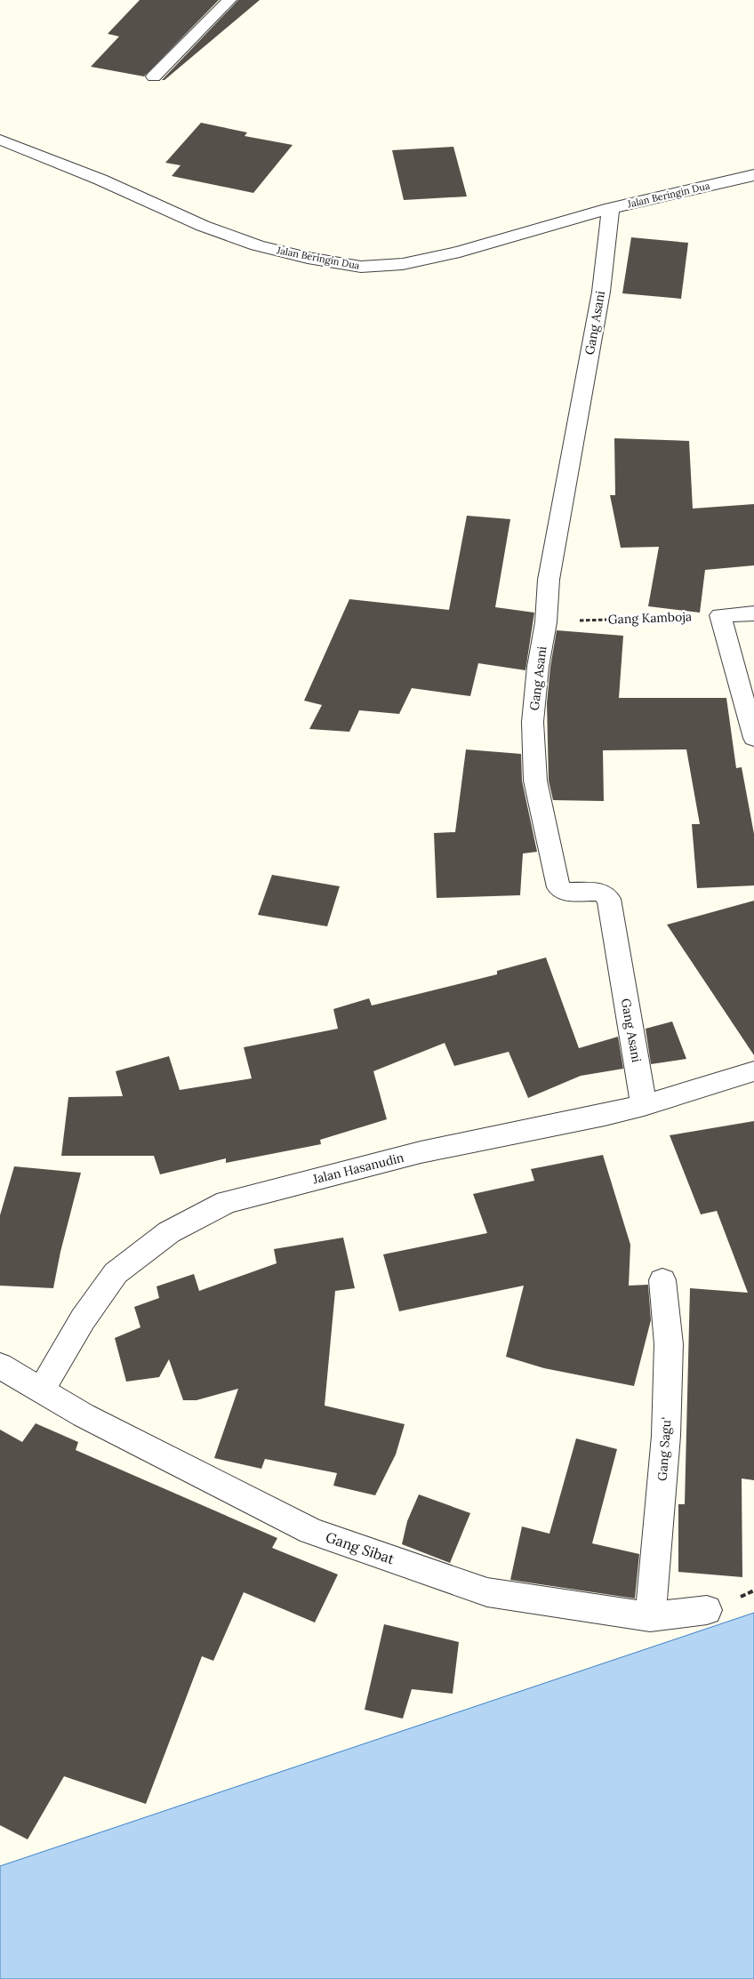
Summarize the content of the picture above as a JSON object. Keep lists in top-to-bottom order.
{
  "streets": {
    "street": [
      "Jalan Beringin Dua",
      "Gang Asani",
      "Jalan Hasanudin",
      "Gang Sagu'",
      "Gang Sibat"
    ],
    "path": ["Gang Kamboja"]
  },
  "crossings": [
    ["Jalan Beringin Dua", "Gang Asani"],
    ["Gang Asani", "Gang Kamboja"],
    ["Gang Asani", "Jalan Hasanudin"],
    ["Jalan Hasanudin", "Gang Sibat"],
    ["Gang Sagu'", "Gang Sibat"]
  ]
}
